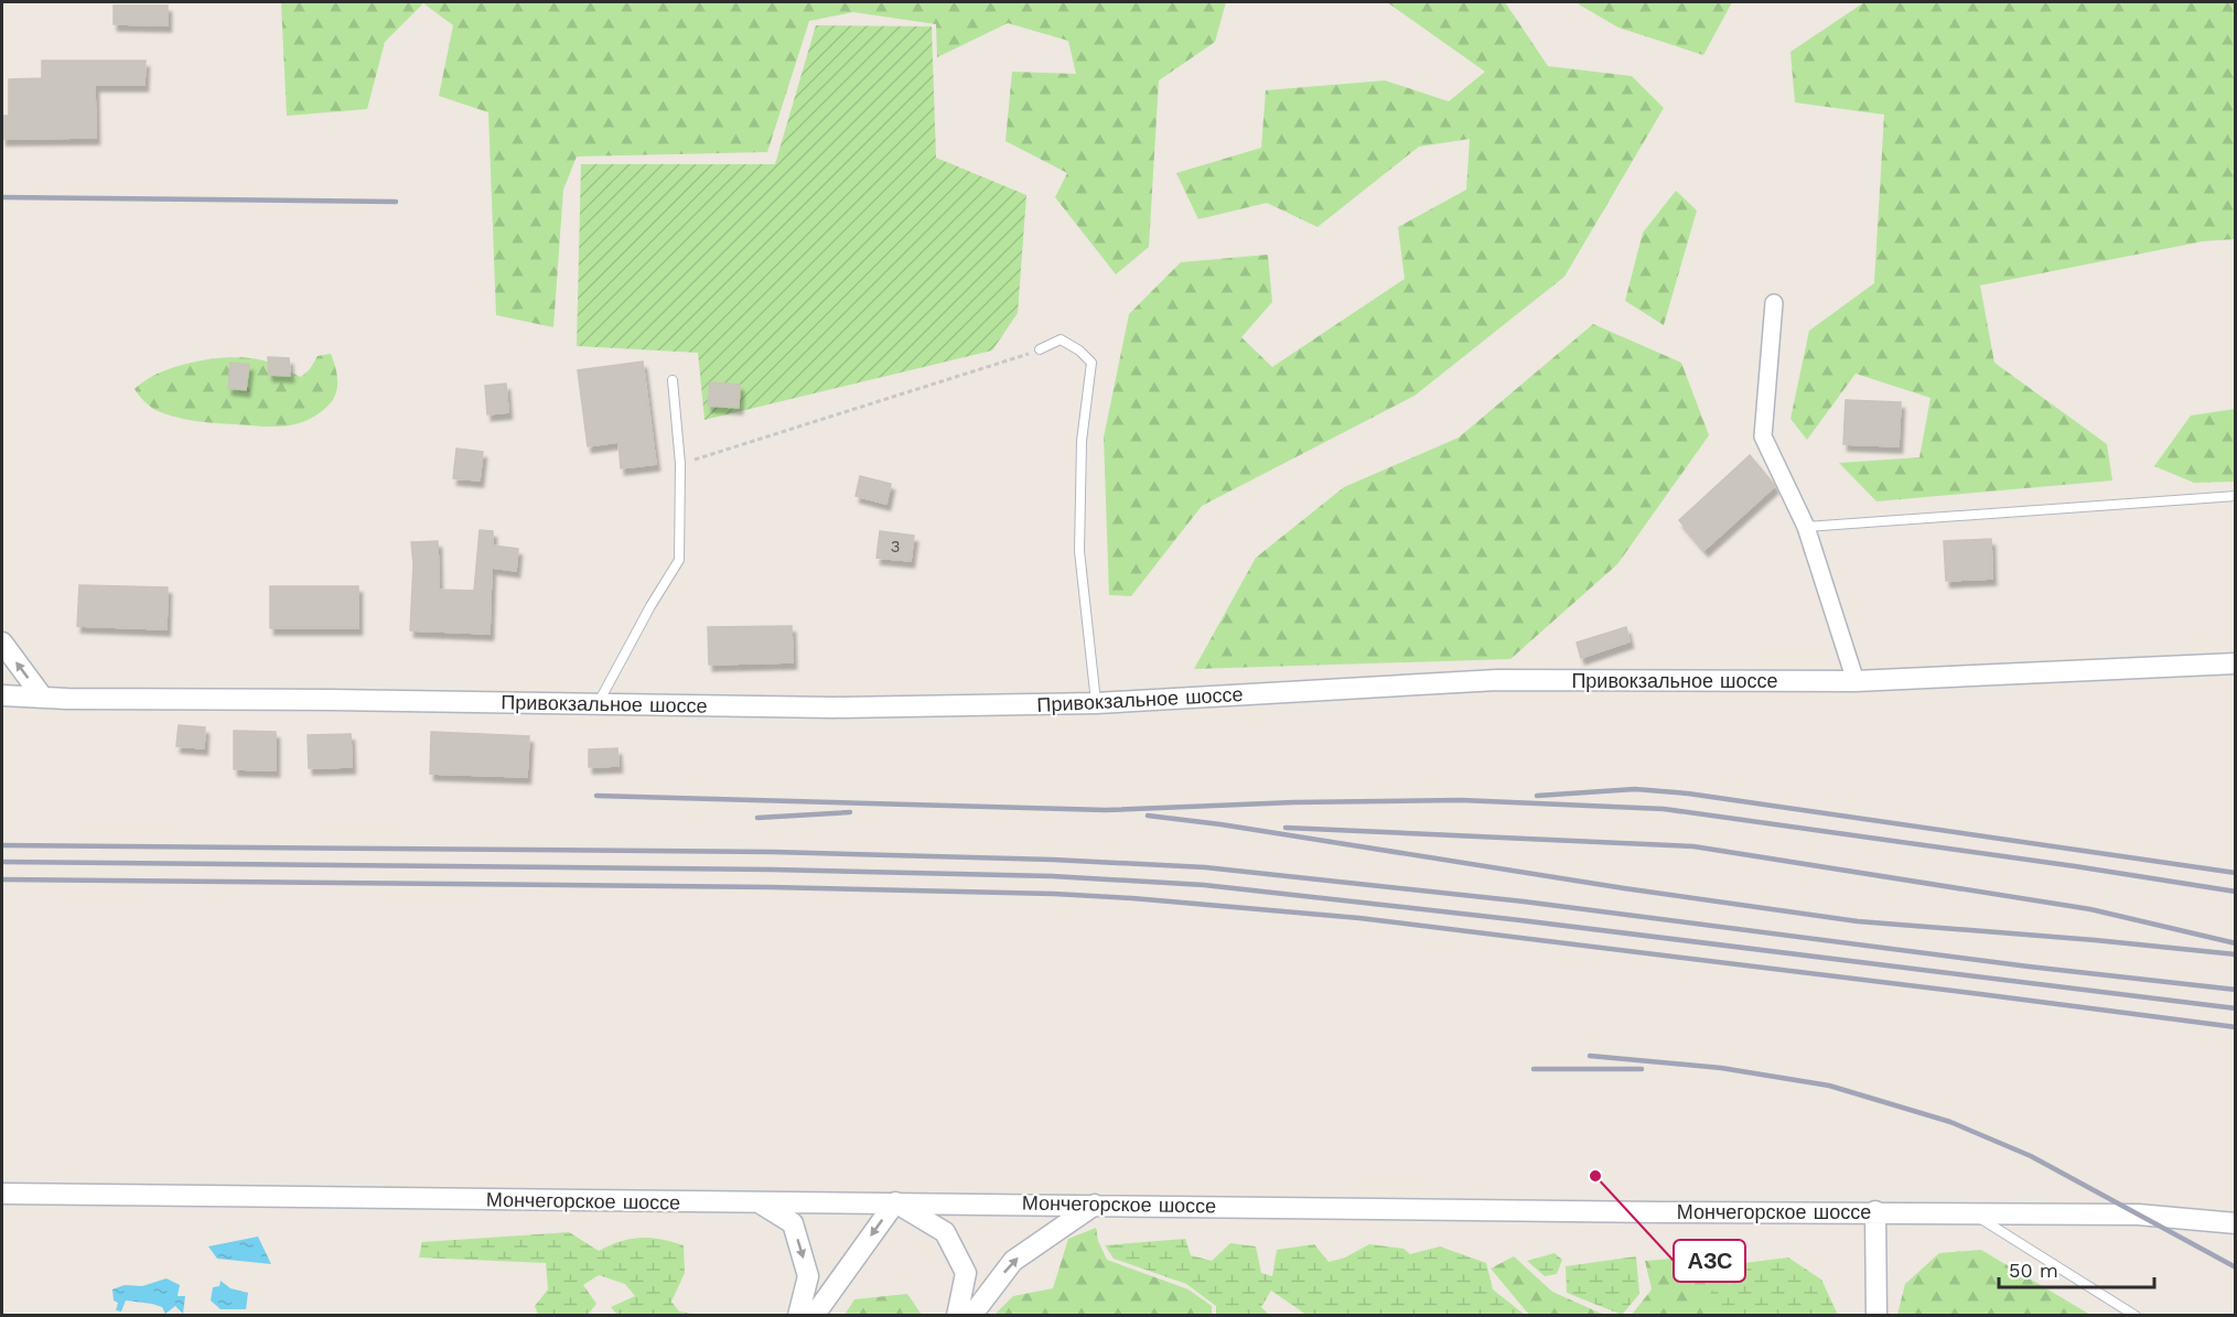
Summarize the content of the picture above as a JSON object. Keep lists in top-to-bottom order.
{
  "streets": {
    "street": ["Привокзальное шоссе", "Мончегорское шоссе"]
  },
  "places": ["АЗС"],
  "house_numbers": ["3"],
  "scale_bar": "50 m"
}
